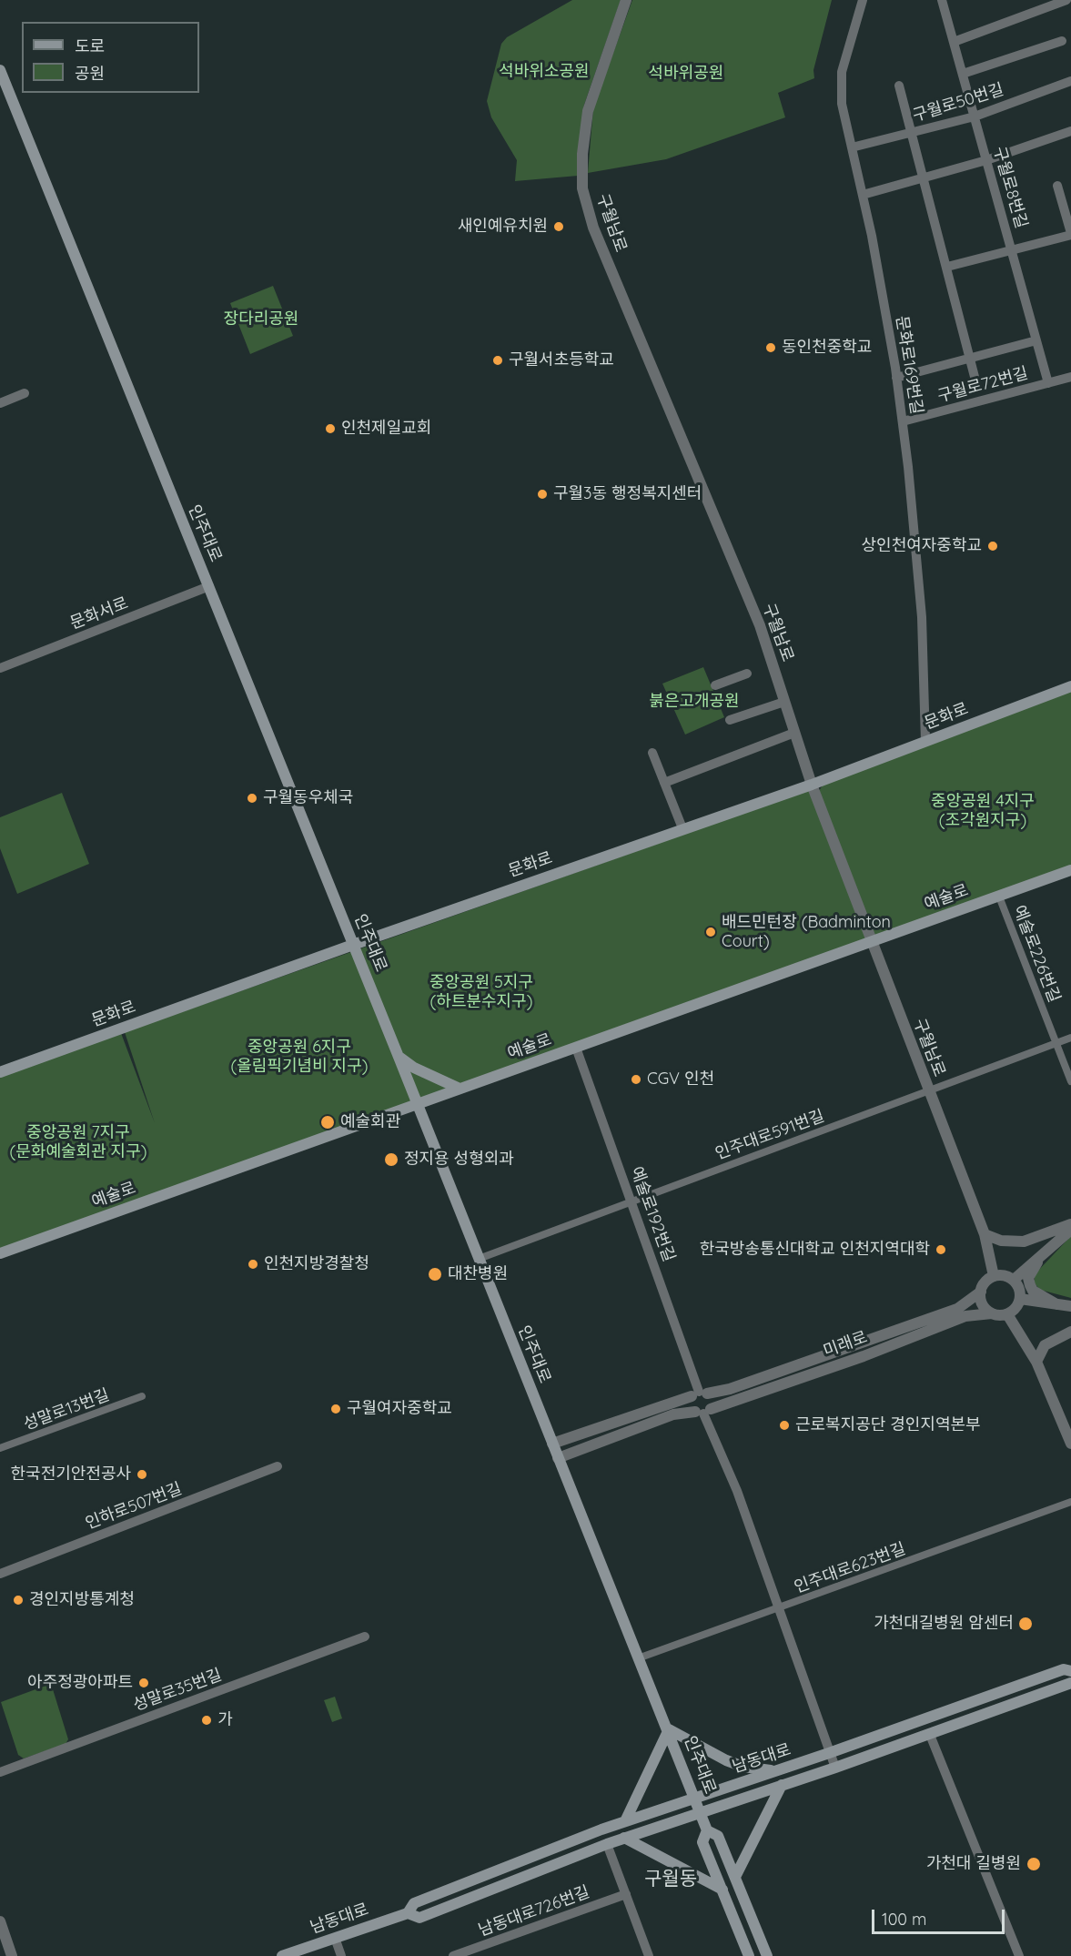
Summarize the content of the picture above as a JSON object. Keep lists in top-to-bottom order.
{
  "streets": {
    "main road": [
      "인주대로",
      "문화로",
      "예술로",
      "남동대로"
    ],
    "street": [
      "구월로50번길",
      "구월로8번길",
      "구월남로",
      "문화로169번길",
      "구월로72번길",
      "문화서로",
      "예술로226번길",
      "인주대로591번길",
      "예술로192번길",
      "미래로",
      "성말로13번길",
      "인하로507번길",
      "인주대로623번길",
      "성말로35번길",
      "남동대로726번길"
    ]
  },
  "crossings": [
    ["구월로50번길", "구월로8번길"],
    ["구월로50번길", "문화로169번길"],
    ["구월로8번길", "구월로72번길"],
    ["구월남로", "문화로"],
    ["구월남로", "예술로"],
    ["구월남로", "인주대로591번길"],
    ["구월남로", "미래로"],
    ["문화로169번길", "구월로72번길"],
    ["문화로169번길", "문화로"],
    ["인주대로", "문화서로"],
    ["인주대로", "문화로"],
    ["인주대로", "예술로"],
    ["인주대로", "인주대로591번길"],
    ["인주대로", "미래로"],
    ["인주대로", "인주대로623번길"],
    ["인주대로", "남동대로"],
    ["예술로", "예술로226번길"],
    ["예술로", "예술로192번길"],
    ["예술로226번길", "인주대로591번길"],
    ["인주대로591번길", "예술로192번길"],
    ["예술로192번길", "미래로"]
  ],
  "districts": ["구월동"],
  "parks": [
    "석바위소공원",
    "석바위공원",
    "장다리공원",
    "붉은고개공원",
    "중앙공원 4지구 (조각원지구)",
    "중앙공원 5지구 (하트분수지구)",
    "중앙공원 6지구 (올림픽기념비 지구)",
    "중앙공원 7지구 (문화예술회관 지구)"
  ],
  "places": [
    "새인예유치원",
    "동인천중학교",
    "구월서초등학교",
    "인천제일교회",
    "구월3동 행정복지센터",
    "상인천여자중학교",
    "구월동우체국",
    "배드민턴장 (Badminton Court)",
    "CGV 인천",
    "예술회관",
    "정지용 성형외과",
    "한국방송통신대학교 인천지역대학",
    "인천지방경찰청",
    "대찬병원",
    "구월여자중학교",
    "근로복지공단 경인지역본부",
    "한국전기안전공사",
    "경인지방통계청",
    "가천대길병원 암센터",
    "아주정광아파트",
    "가",
    "가천대 길병원"
  ],
  "legend": ["도로", "공원"],
  "scale_bar": "100 m"
}
